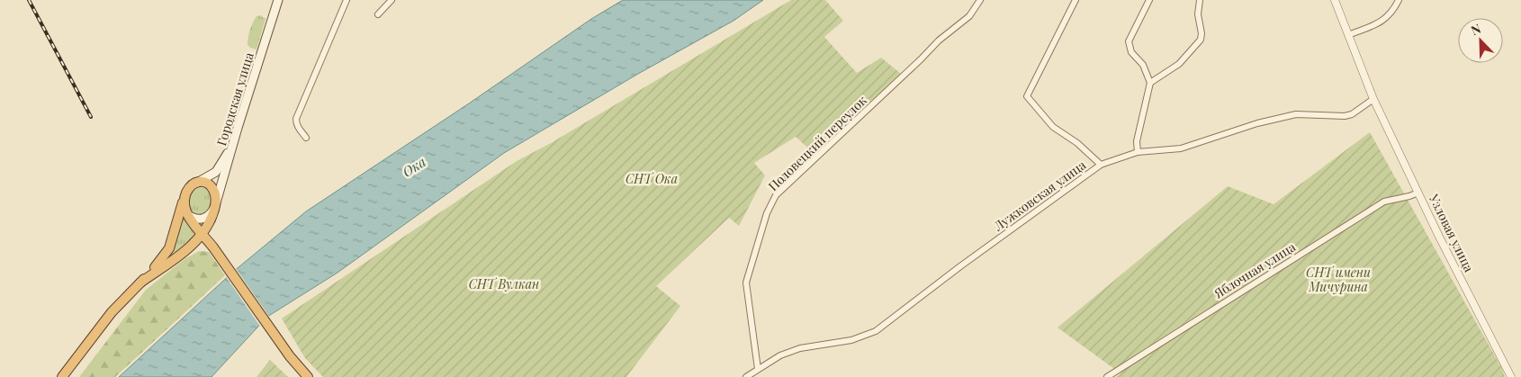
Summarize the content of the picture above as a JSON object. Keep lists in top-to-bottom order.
{
  "streets": {
    "main road": ["Городская улица"],
    "street": [
      "Половецкий переулок",
      "Лужковская улица",
      "Узловая улица",
      "Яблочная улица"
    ]
  },
  "crossings": [
    ["Половецкий переулок", "Лужковская улица"],
    ["Лужковская улица", "Узловая улица"],
    ["Узловая улица", "Яблочная улица"]
  ],
  "water": ["Ока"],
  "parks": ["СНТ Ока", "СНТ имени Мичурина", "СНТ Вулкан"],
  "north": "top left"
}
